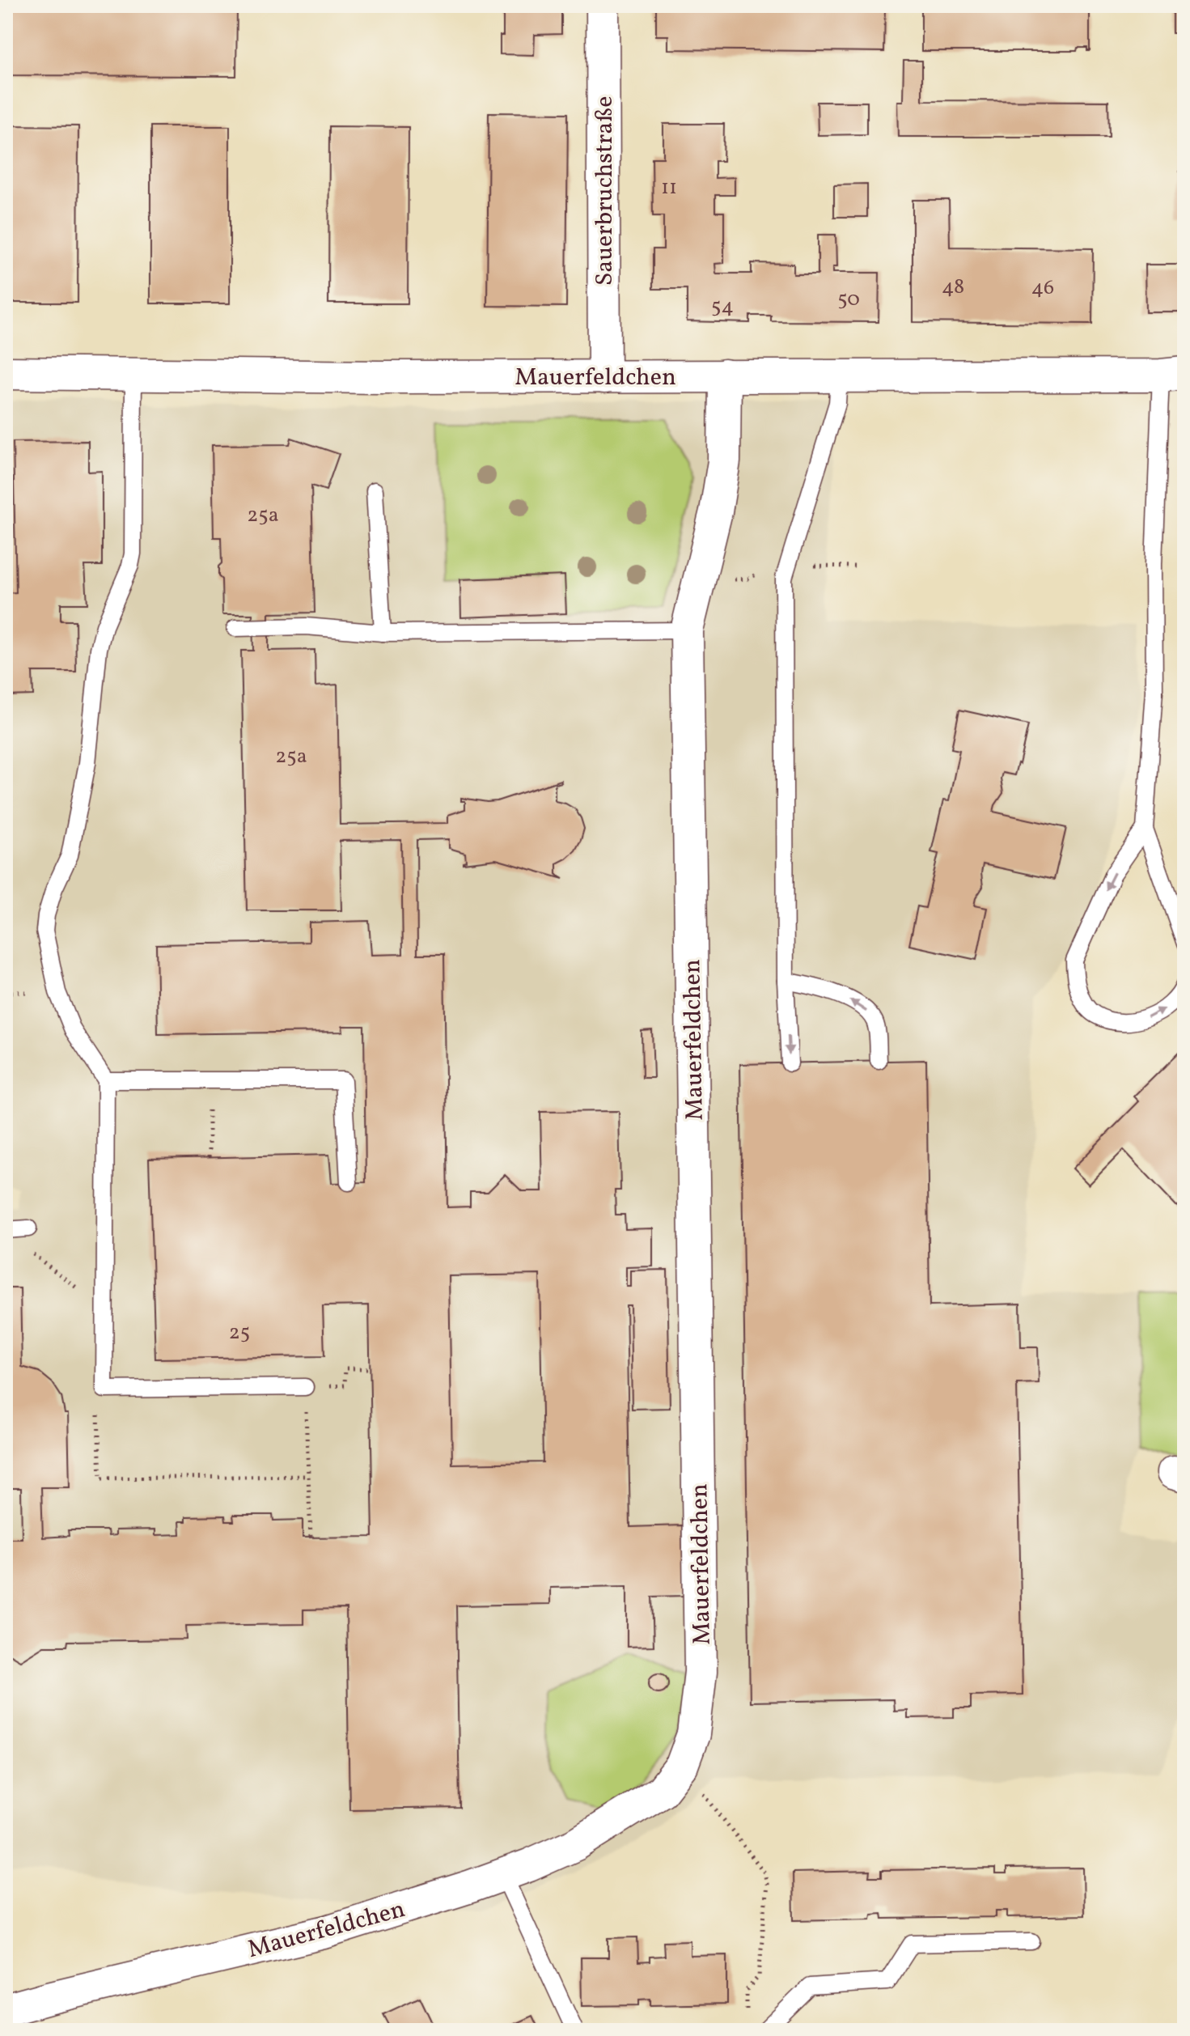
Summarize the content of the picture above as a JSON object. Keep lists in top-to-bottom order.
{
  "streets": {
    "street": ["Sauerbruchstraße", "Mauerfeldchen"]
  },
  "crossings": [
    ["Sauerbruchstraße", "Mauerfeldchen"]
  ],
  "house_numbers": [
    "11",
    "48",
    "46",
    "50",
    "54",
    "25a",
    "25a",
    "25"
  ]
}
